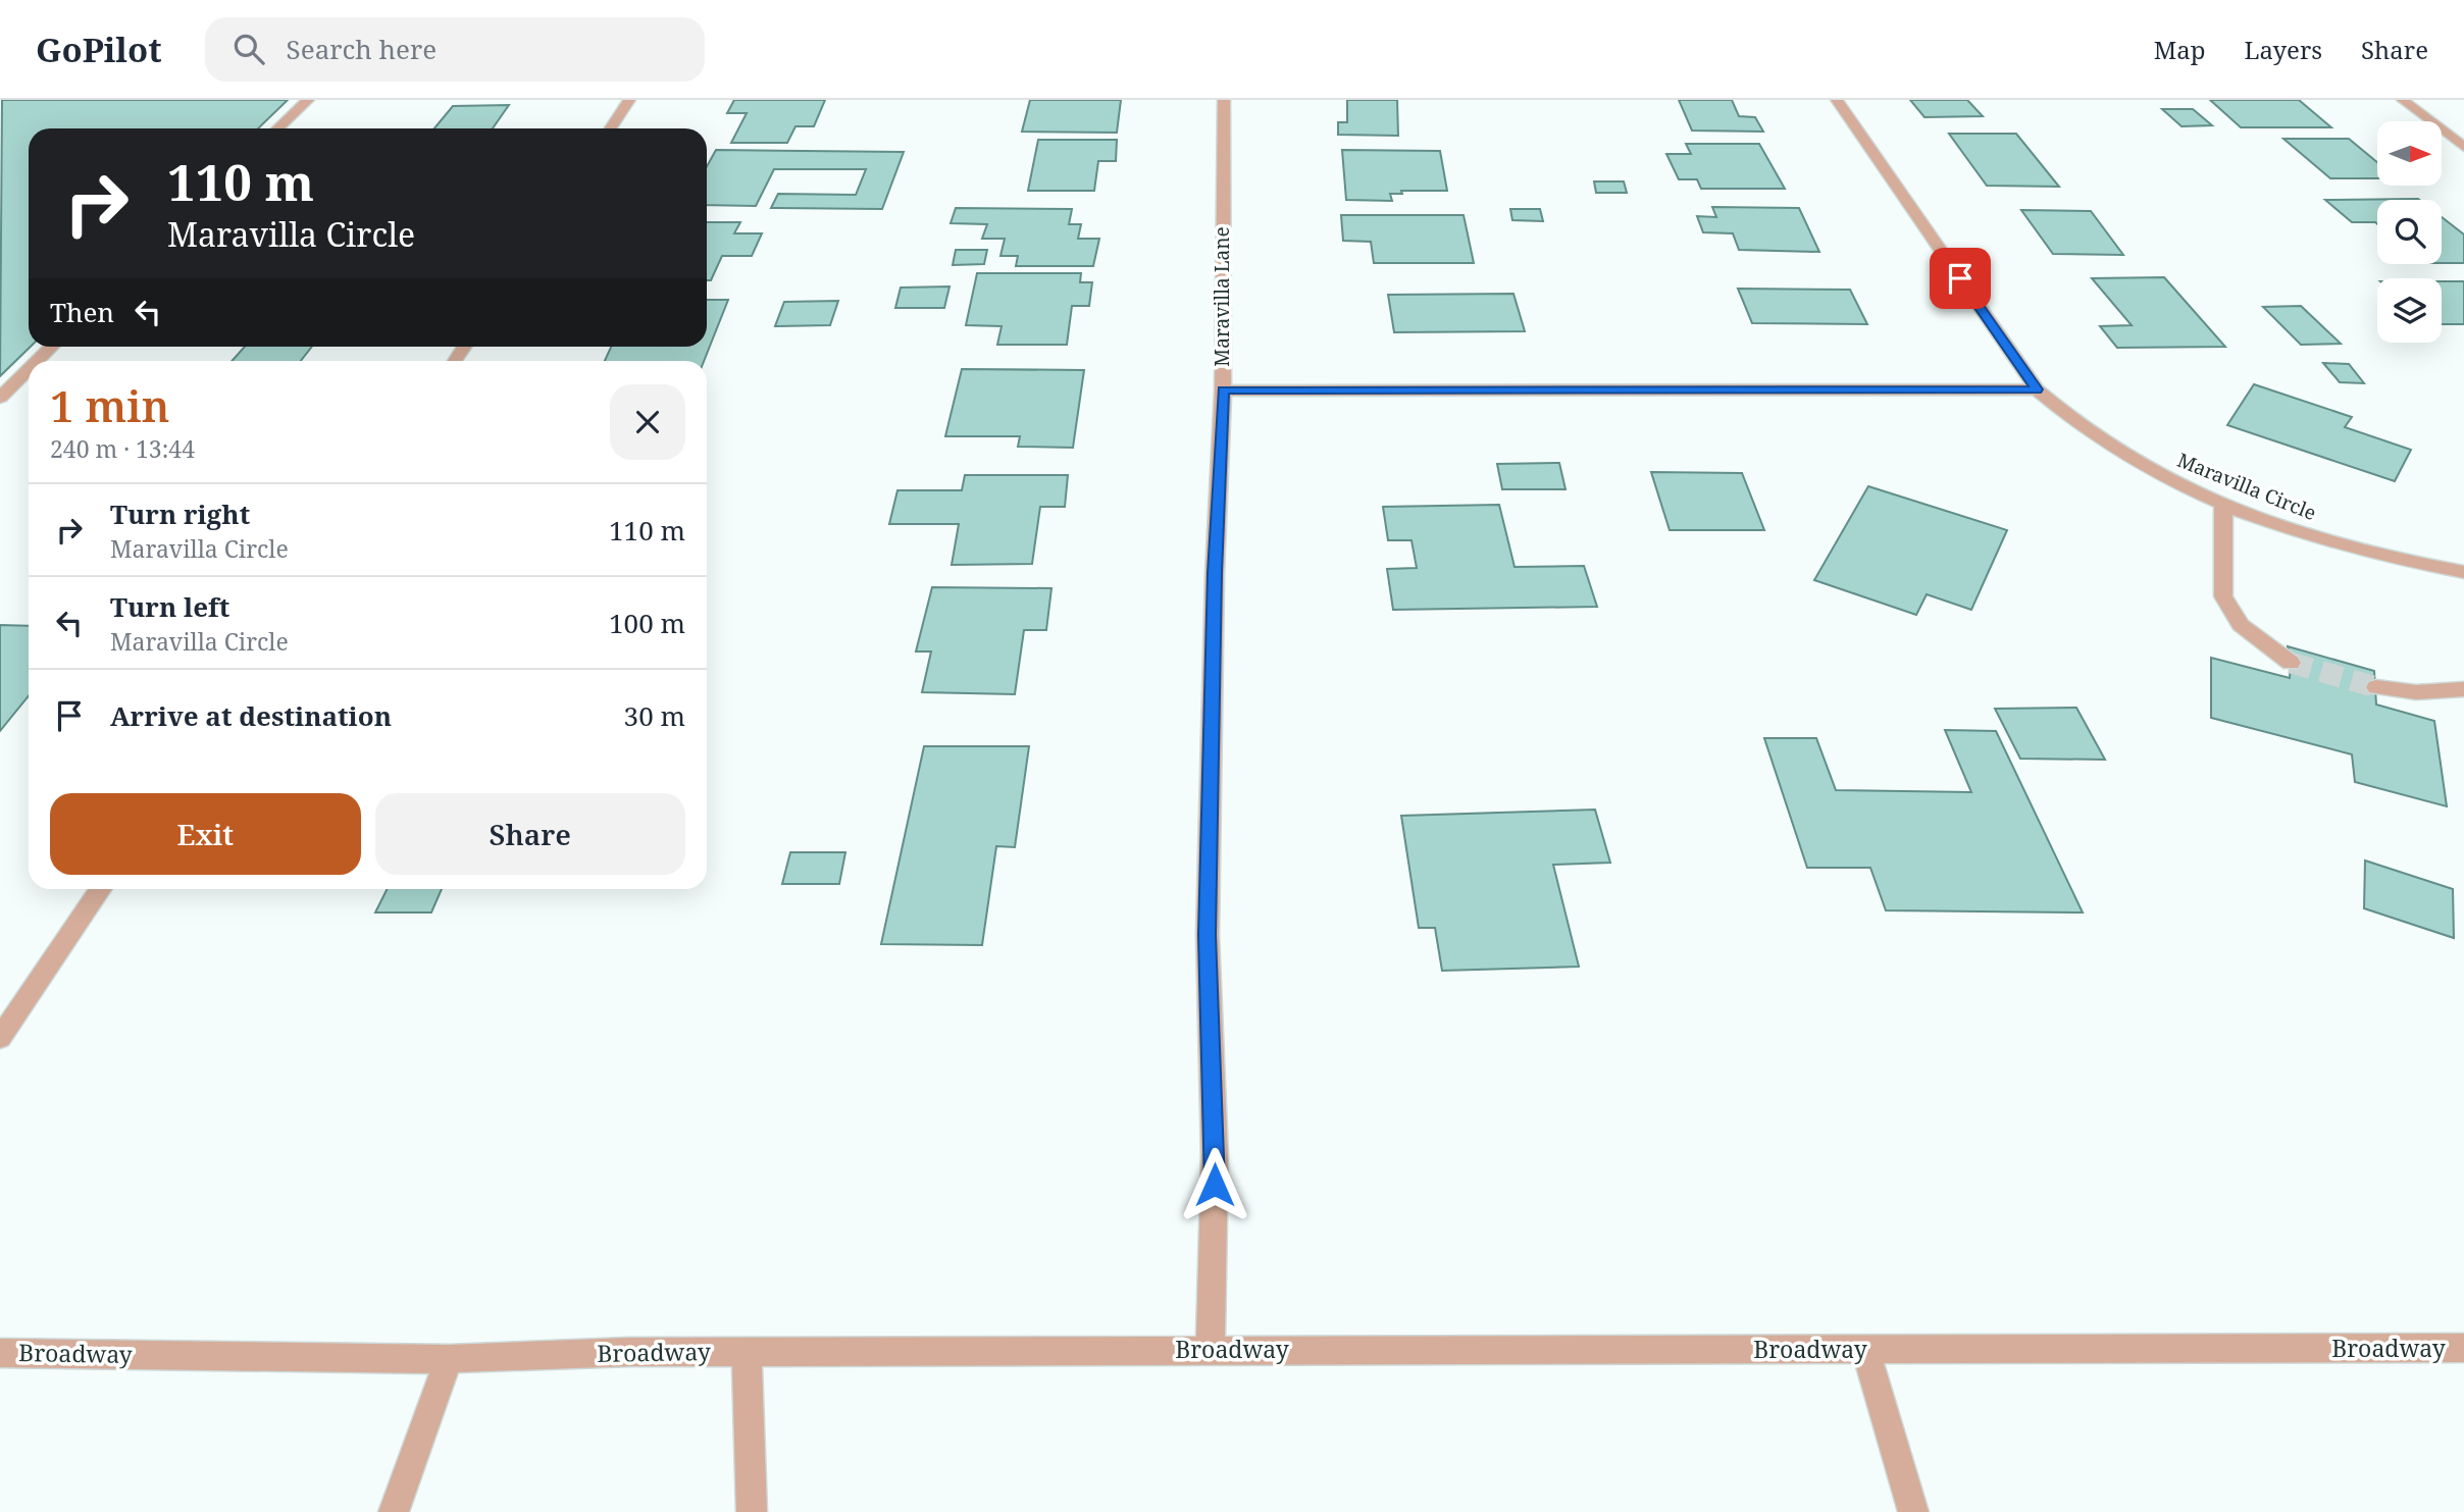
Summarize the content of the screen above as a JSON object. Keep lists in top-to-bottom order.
{
  "streets": {
    "street": ["Maravilla Lane", "Maravilla Circle", "Broadway"]
  },
  "crossings": [
    ["Maravilla Lane", "Broadway"]
  ],
  "north": "right",
  "page": {
    "header": "GoPilot",
    "search": "Search here",
    "nav": ["Map", "Layers", "Share"],
    "turn": ["110 m", "Maravilla Circle"],
    "then": "Then",
    "heading": ["1 min", "240 m · 13:44"],
    "list": [
      {
        "name": "Turn right",
        "note": "Maravilla Circle",
        "value": "110 m"
      },
      {
        "name": "Turn left",
        "note": "Maravilla Circle",
        "value": "100 m"
      },
      {
        "name": "Arrive at destination",
        "value": "30 m"
      }
    ],
    "buttons": ["Exit", "Share"]
  }
}
